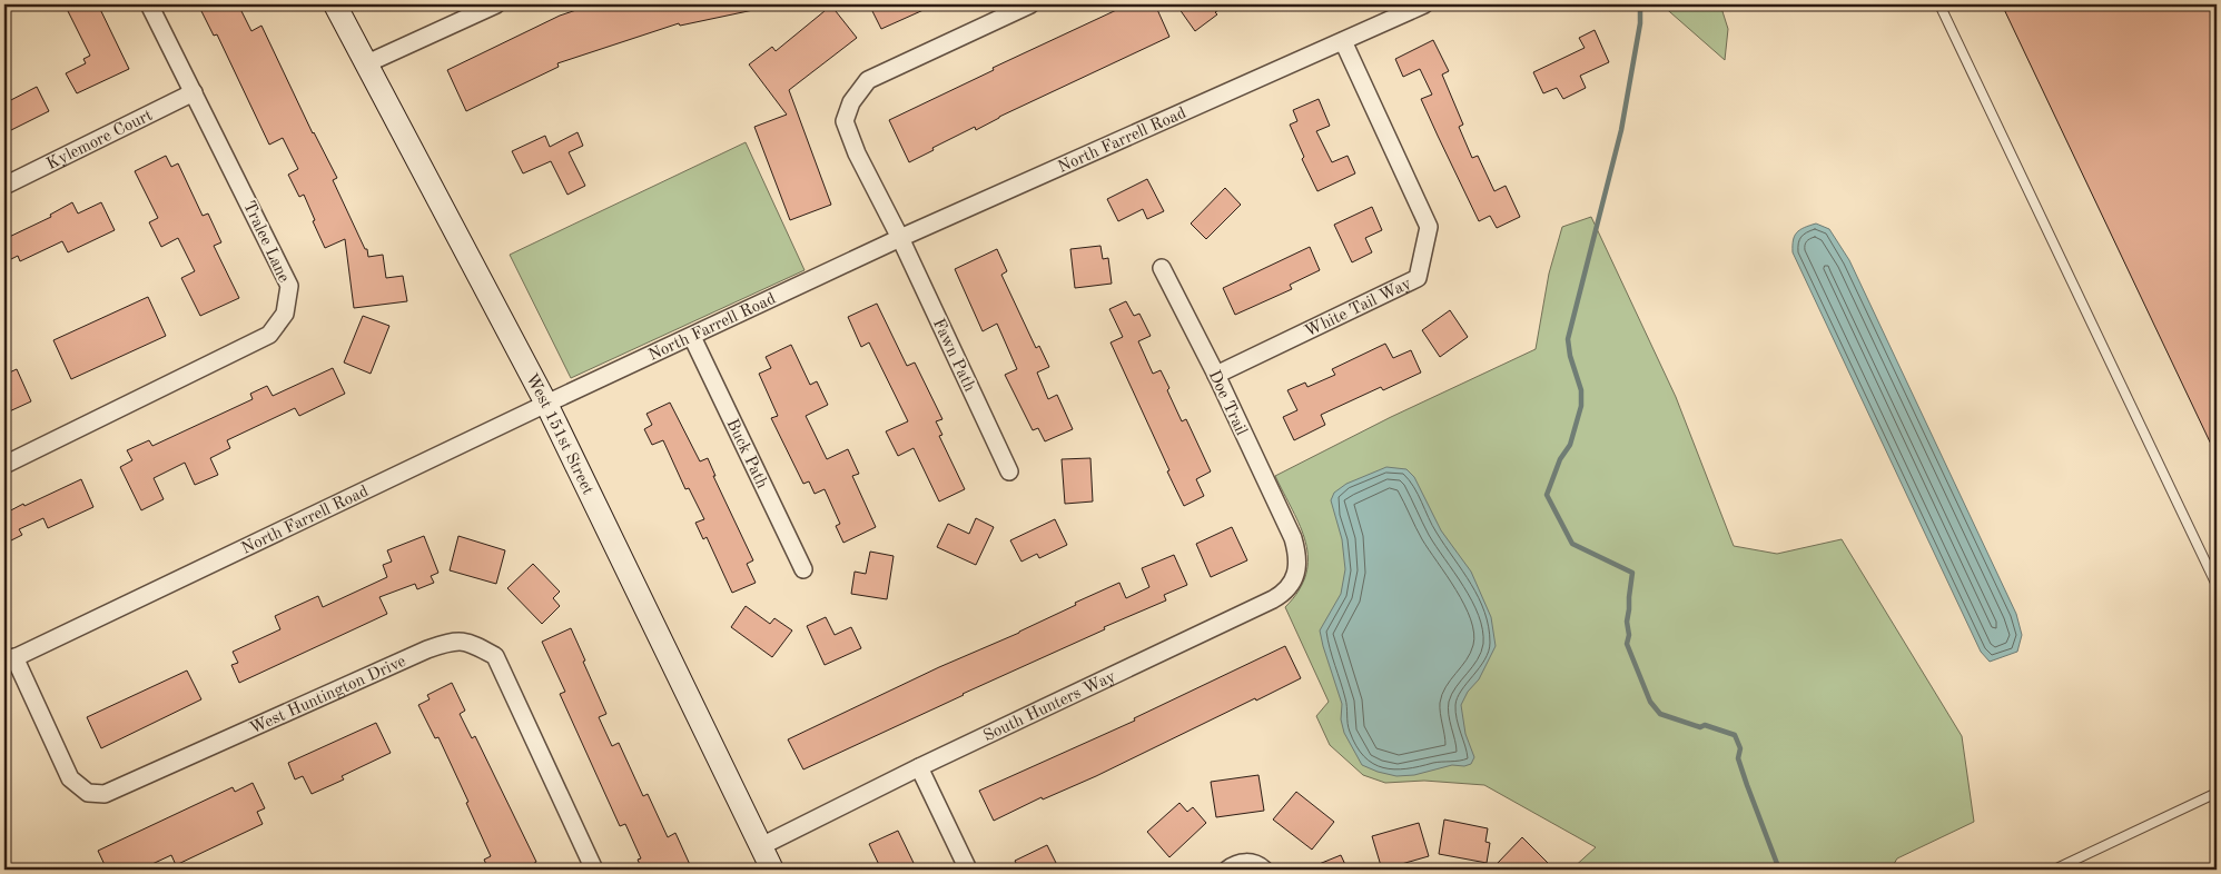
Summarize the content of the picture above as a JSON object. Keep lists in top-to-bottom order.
{
  "streets": {
    "street": [
      "Kylemore Court",
      "North Farrell Road",
      "Tralee Lane",
      "White Tail Way",
      "Fawn Path",
      "Doe Trail",
      "West 151st Street",
      "Buck Path",
      "West Huntington Drive",
      "South Hunters Way"
    ]
  },
  "crossings": [
    ["Kylemore Court", "Tralee Lane"],
    ["North Farrell Road", "White Tail Way"],
    ["North Farrell Road", "Fawn Path"],
    ["North Farrell Road", "West 151st Street"],
    ["North Farrell Road", "Buck Path"],
    ["North Farrell Road", "West Huntington Drive"],
    ["White Tail Way", "Doe Trail"],
    ["Doe Trail", "South Hunters Way"],
    ["West 151st Street", "South Hunters Way"]
  ]
}
